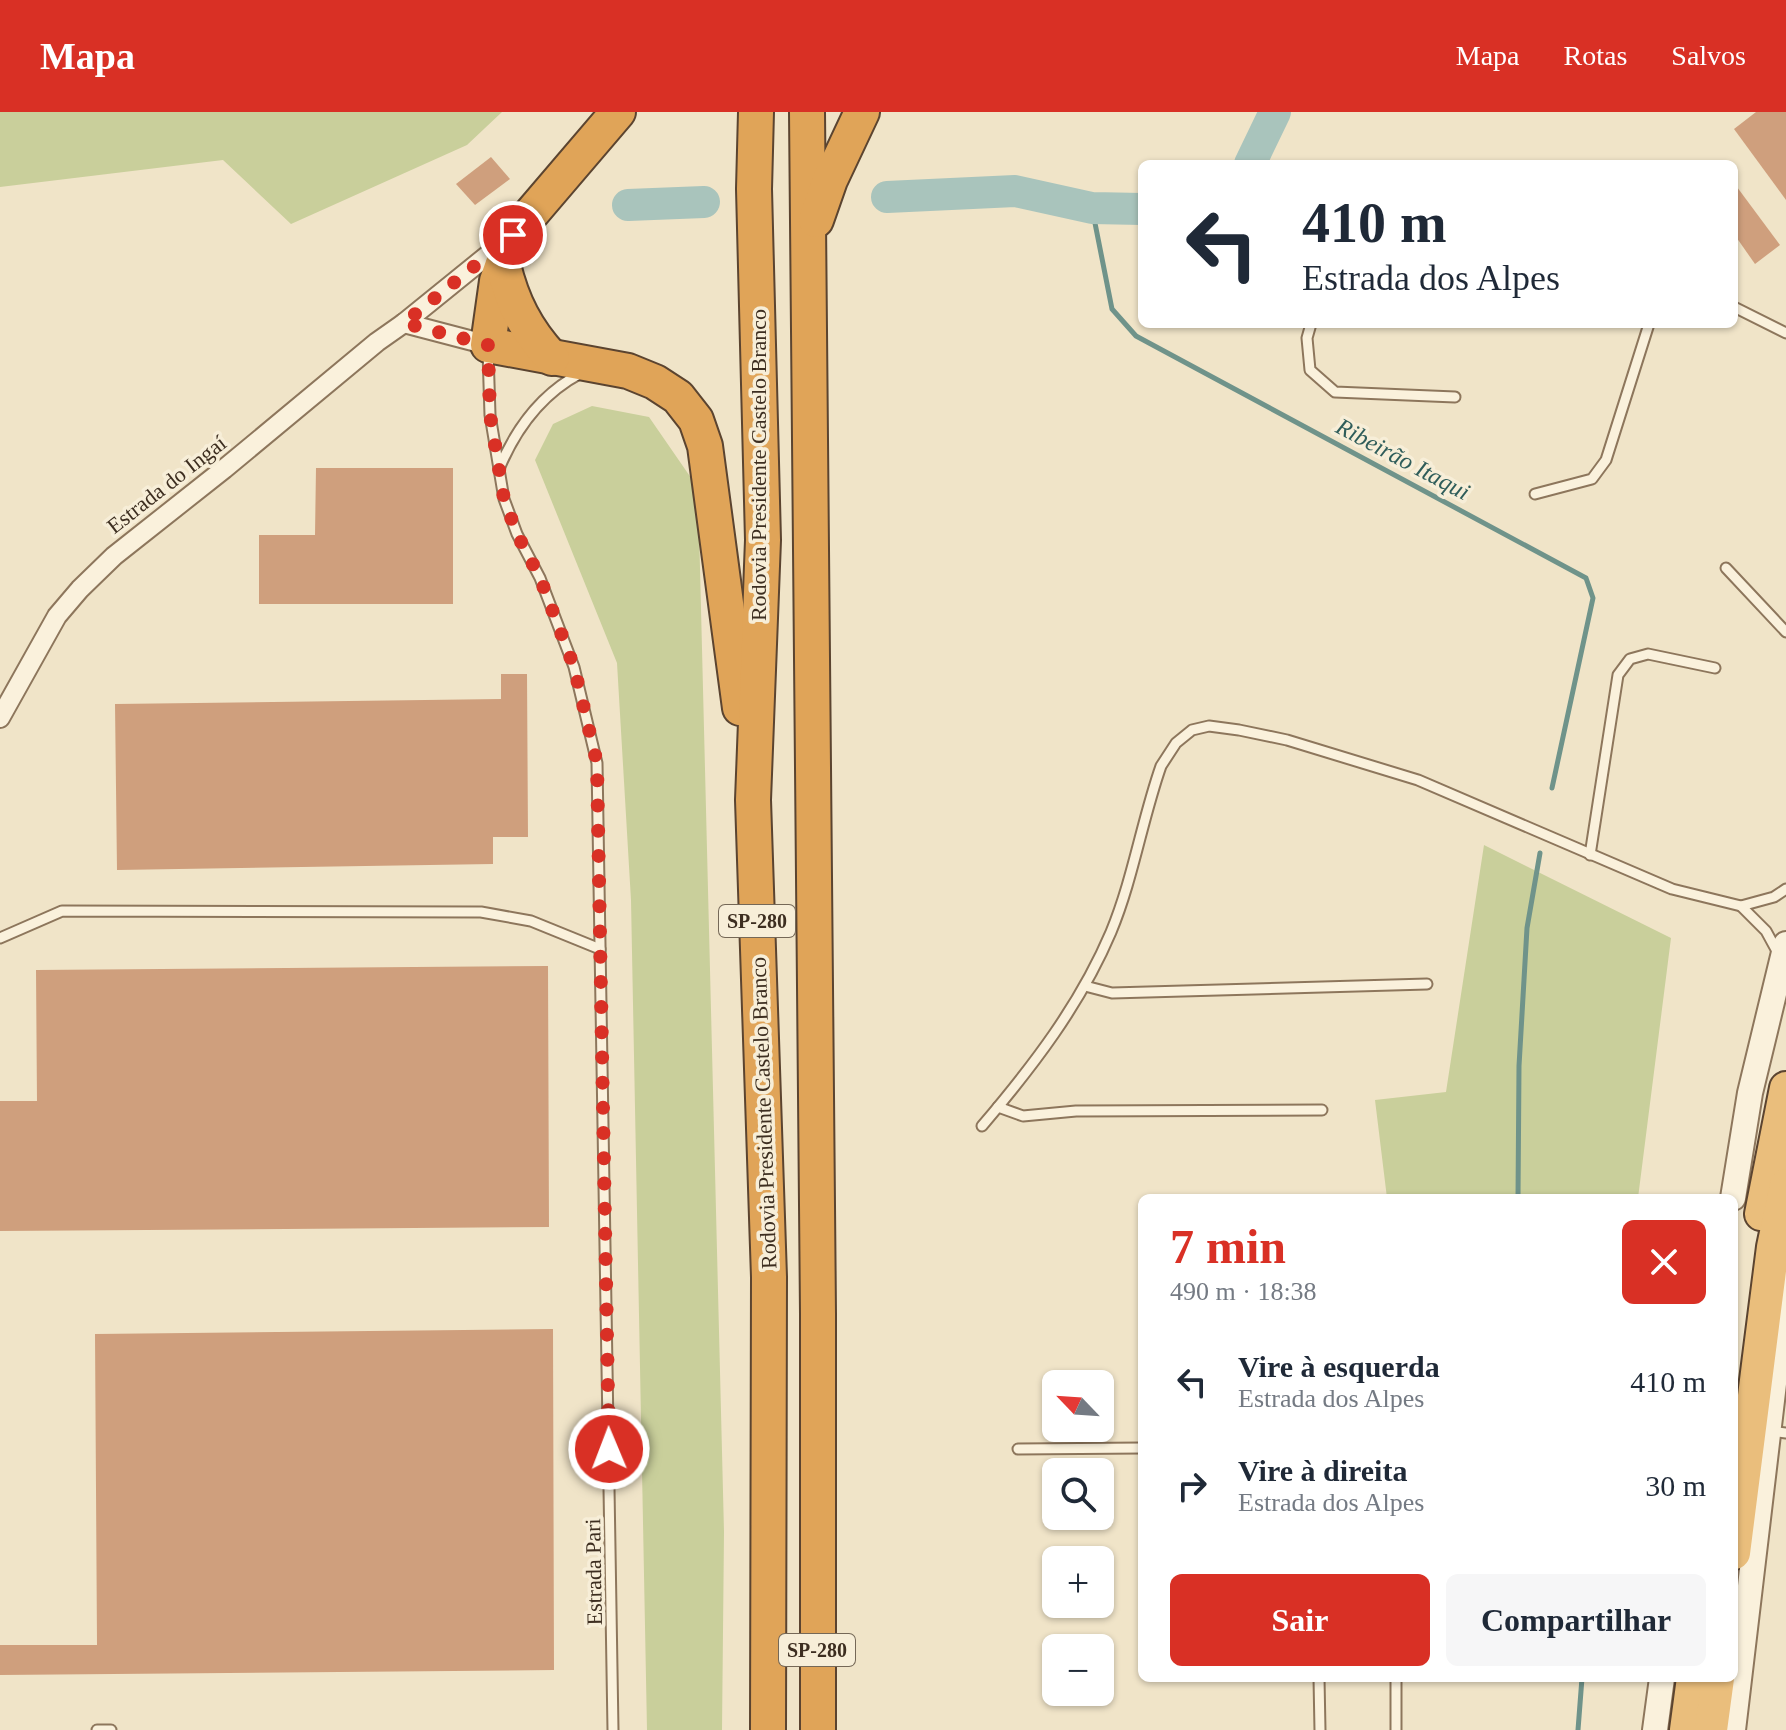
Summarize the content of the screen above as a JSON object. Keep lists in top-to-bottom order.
{
  "streets": {
    "highway": ["Rodovia Presidente Castelo Branco", "SP-280"],
    "street": ["Estrada do Ingaí"],
    "lane": ["Estrada Pari"]
  },
  "water": ["Ribeirão Itaqui"],
  "north": "top left",
  "page": {
    "header": "Mapa",
    "nav": ["Mapa", "Rotas", "Salvos"],
    "turn": ["410 m", "Estrada dos Alpes"],
    "heading": ["7 min", "490 m · 18:38"],
    "list": [
      {
        "name": "Vire à esquerda",
        "note": "Estrada dos Alpes",
        "value": "410 m"
      },
      {
        "name": "Vire à direita",
        "note": "Estrada dos Alpes",
        "value": "30 m"
      }
    ],
    "map_buttons": ["+", "−"],
    "buttons": ["Sair", "Compartilhar"]
  }
}
